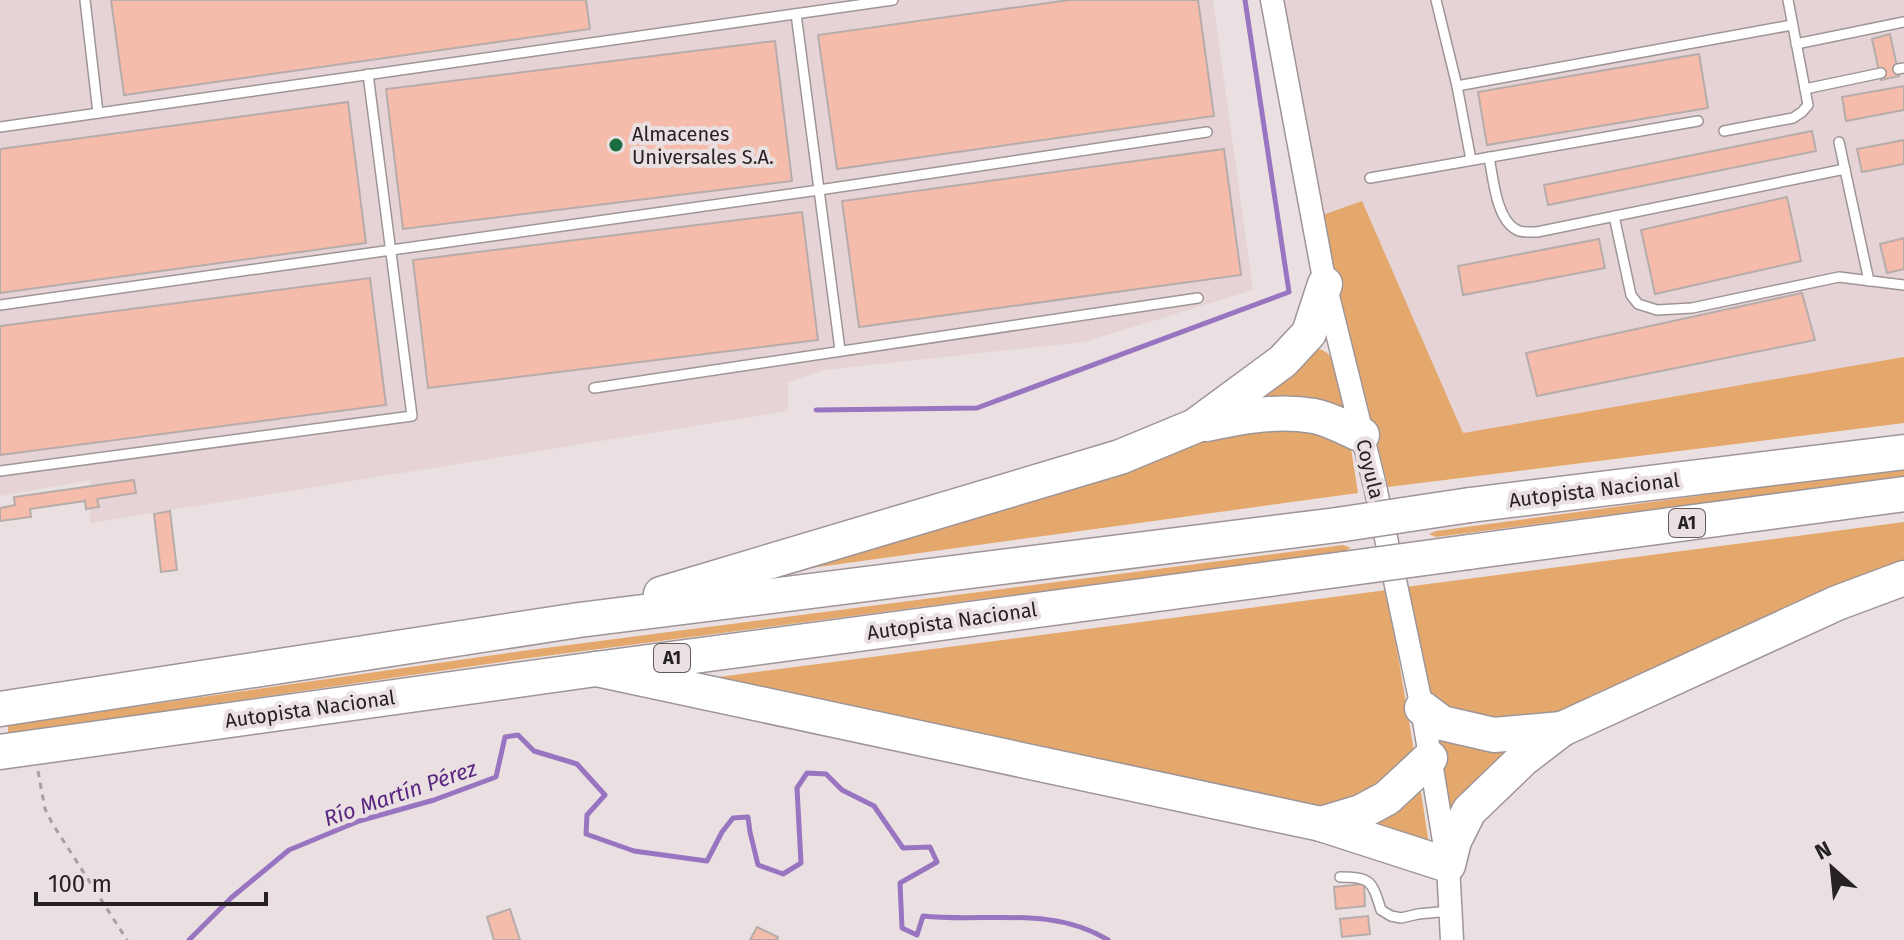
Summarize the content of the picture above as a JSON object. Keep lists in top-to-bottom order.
{
  "streets": {
    "highway": ["Autopista Nacional", "A1"],
    "street": ["Coyula"]
  },
  "water": ["Río Martín Pérez"],
  "places": ["Almacenes Universales S.A."],
  "scale_bar": "100 m",
  "north": "top left"
}
